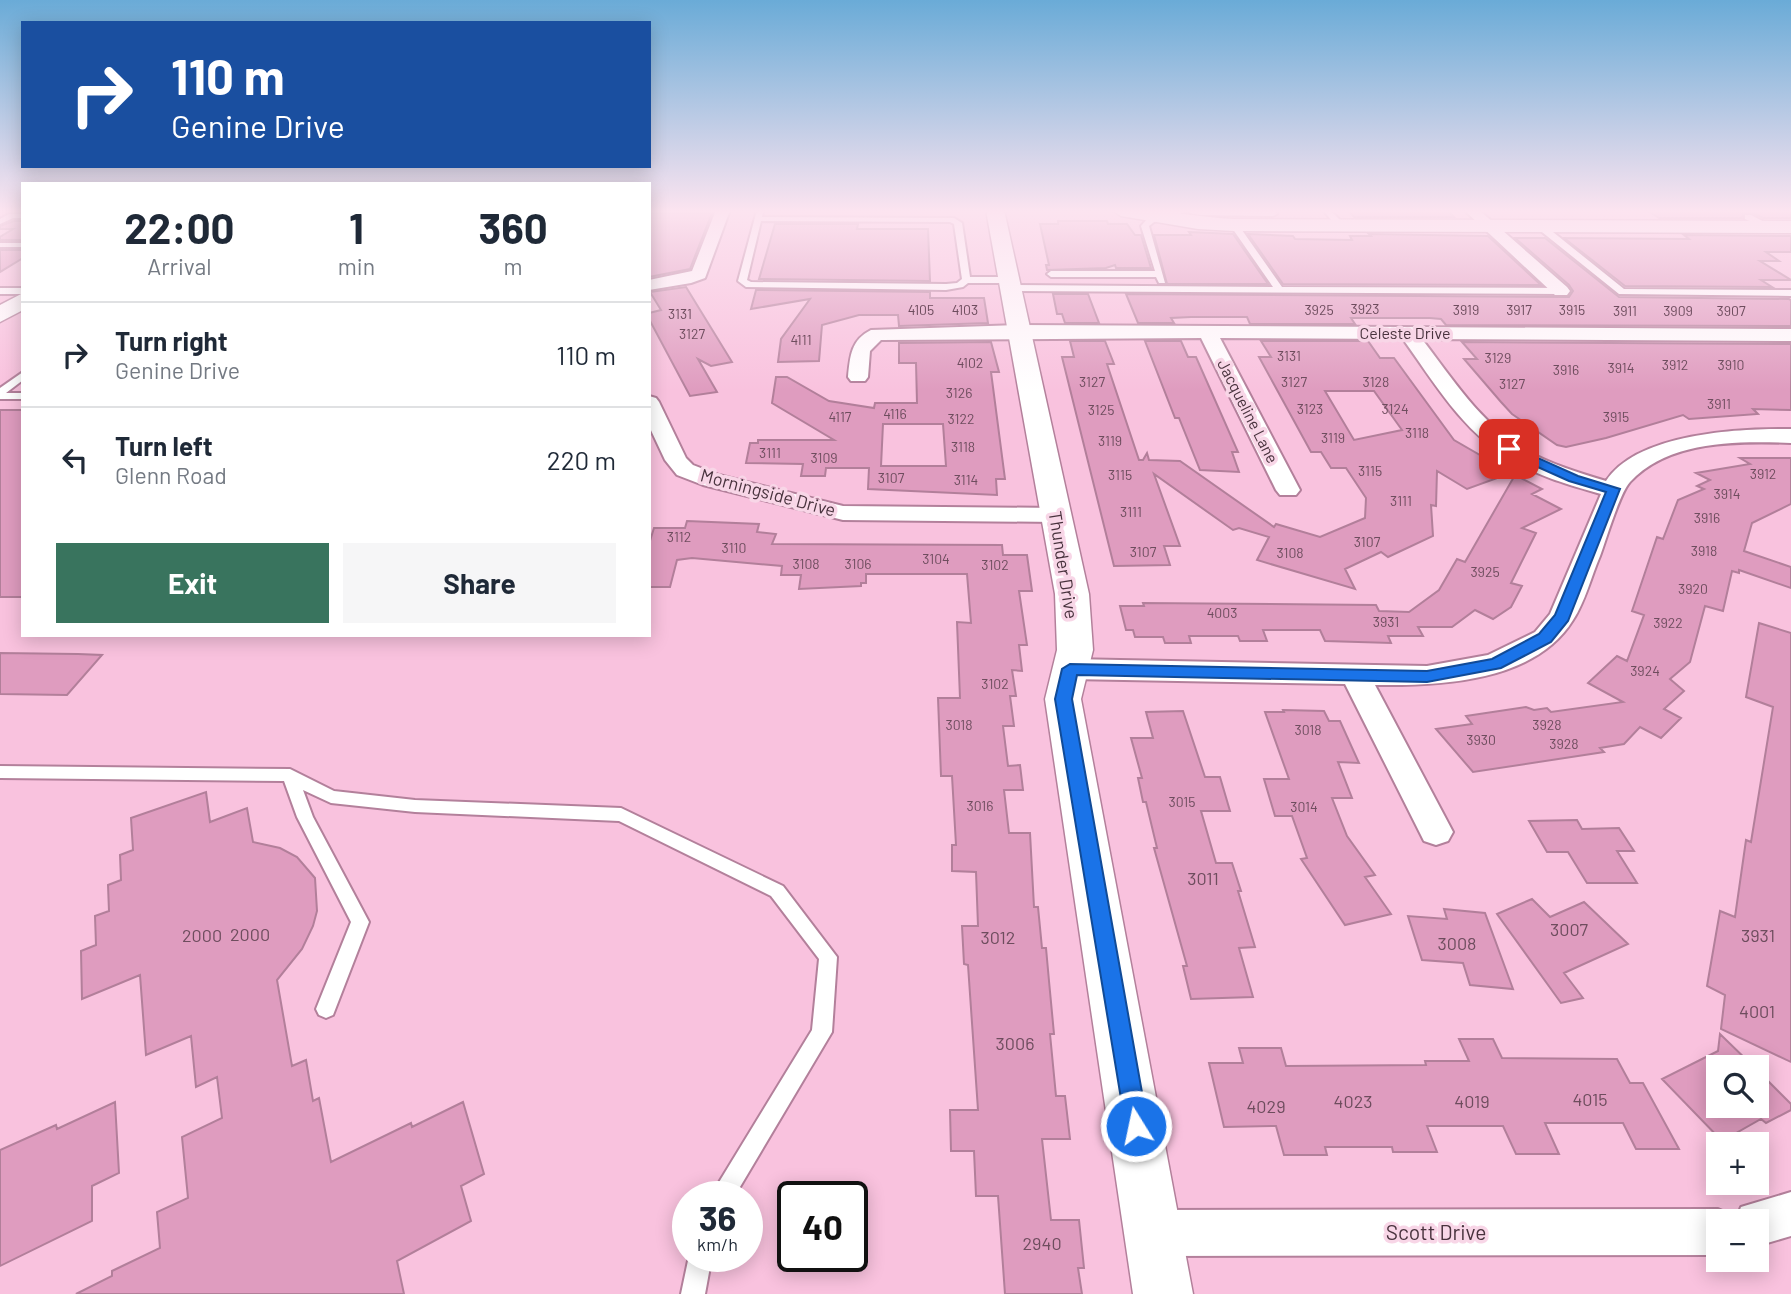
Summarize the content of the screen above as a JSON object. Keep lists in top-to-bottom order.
{
  "streets": {
    "street": [
      "Celeste Drive",
      "Jacqueline Lane",
      "Morningside Drive",
      "Thunder Drive",
      "Scott Drive"
    ]
  },
  "crossings": [
    ["Celeste Drive", "Jacqueline Lane"],
    ["Celeste Drive", "Thunder Drive"],
    ["Morningside Drive", "Thunder Drive"],
    ["Thunder Drive", "Scott Drive"]
  ],
  "house_numbers": [
    "3923",
    "4105",
    "4103",
    "3925",
    "3919",
    "3917",
    "3915",
    "3911",
    "3909",
    "3907",
    "3131",
    "3127",
    "4111",
    "3131",
    "3129",
    "4102",
    "3912",
    "3910",
    "3914",
    "3916",
    "3127",
    "3127",
    "3128",
    "3127",
    "3126",
    "3911",
    "3123",
    "3124",
    "3125",
    "4116",
    "4117",
    "3915",
    "3122",
    "3118",
    "3119",
    "3119",
    "3118",
    "3111",
    "3109",
    "3115",
    "3912",
    "3115",
    "3107",
    "3114",
    "3914",
    "3111",
    "3111",
    "3916",
    "3112",
    "3107",
    "3110",
    "3918",
    "3107",
    "3108",
    "3104",
    "3108",
    "3106",
    "3102",
    "3925",
    "3920",
    "4003",
    "3931",
    "3922",
    "3924",
    "3102",
    "3018",
    "3928",
    "3018",
    "3930",
    "3928",
    "3015",
    "3016",
    "3014",
    "3011",
    "3007",
    "2000",
    "2000",
    "3931",
    "3012",
    "3008",
    "4001",
    "3006",
    "4015",
    "4023",
    "4019",
    "4029",
    "2940"
  ],
  "page": {
    "turn": ["110 m", "Genine Drive"],
    "eta": [
      "22:00",
      "Arrival",
      "1",
      "min",
      "360",
      "m"
    ],
    "list": [
      {
        "name": "Turn right",
        "note": "Genine Drive",
        "value": "110 m"
      },
      {
        "name": "Turn left",
        "note": "Glenn Road",
        "value": "220 m"
      }
    ],
    "buttons": ["Exit", "Share"],
    "map_buttons": ["+", "−"],
    "speed": "36 km/h",
    "limit": "40"
  }
}
